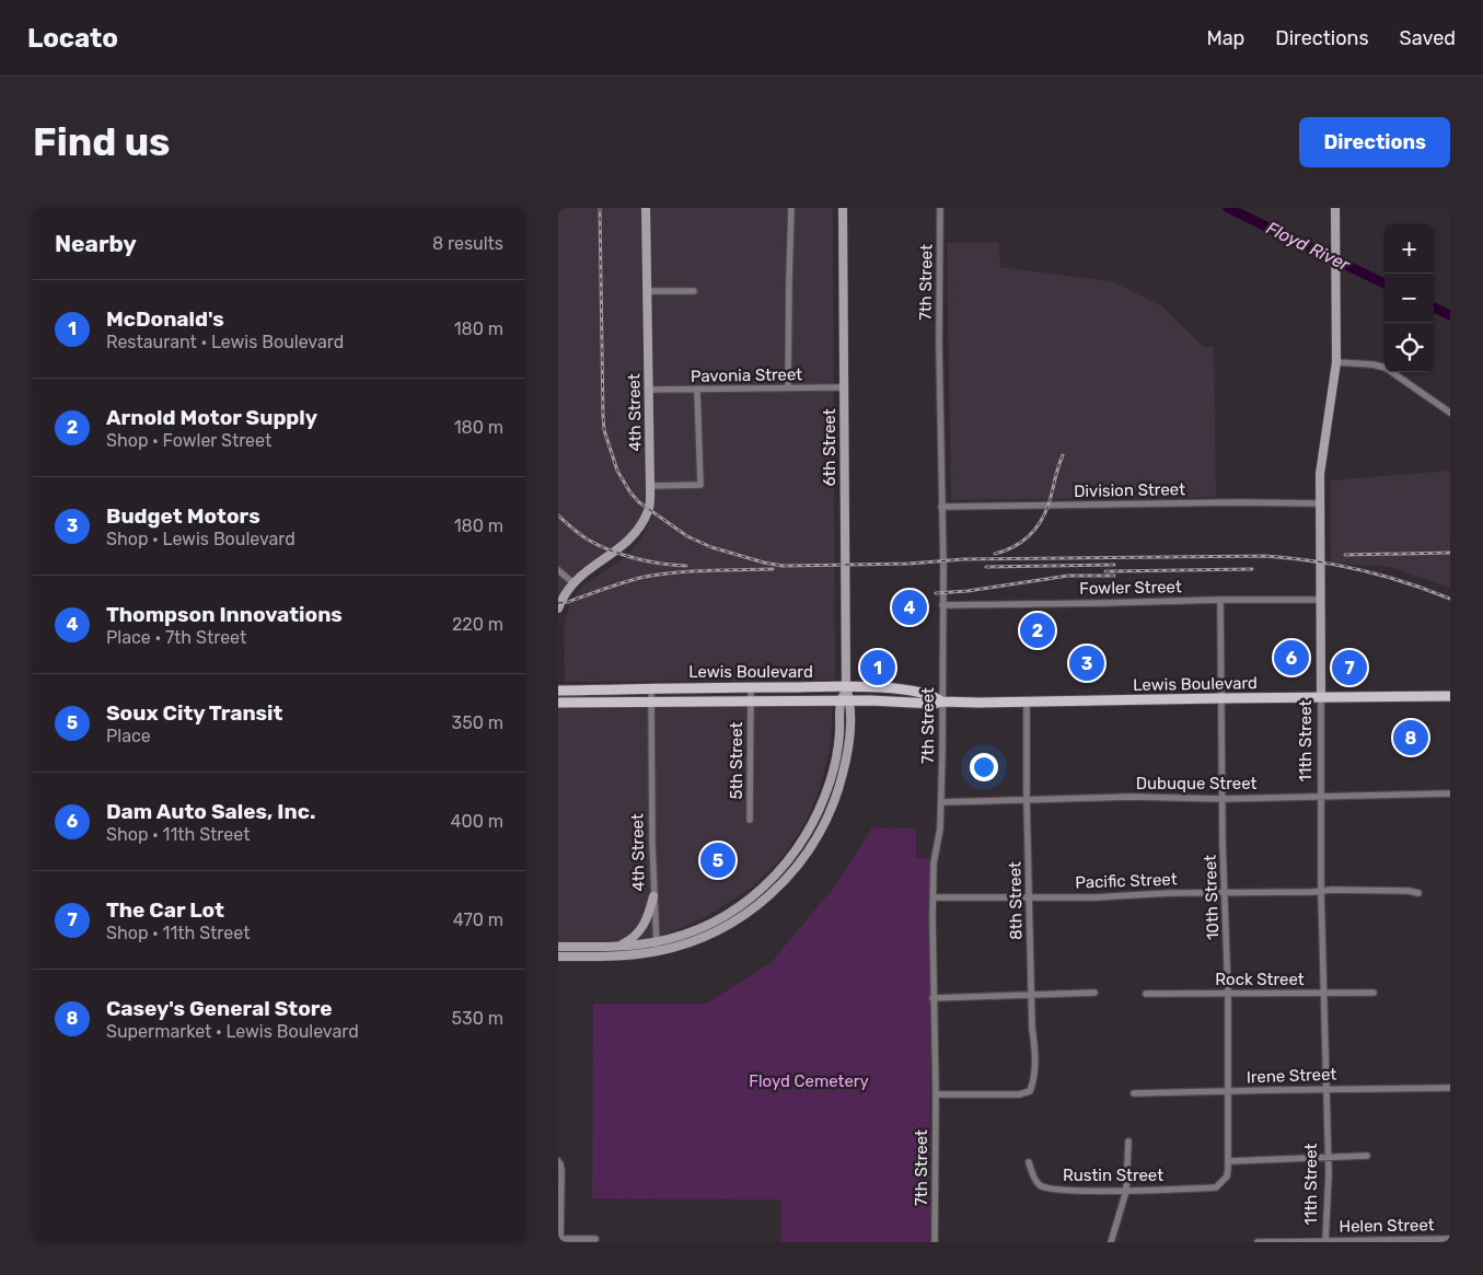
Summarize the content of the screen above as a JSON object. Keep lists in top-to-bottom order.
{
  "streets": {
    "main road": [
      "4th Street",
      "6th Street",
      "Lewis Boulevard",
      "11th Street"
    ],
    "street": [
      "7th Street",
      "Pavonia Street",
      "Division Street",
      "Fowler Street",
      "5th Street",
      "Dubuque Street",
      "Pacific Street",
      "10th Street",
      "8th Street",
      "Rock Street",
      "Irene Street",
      "Rustin Street",
      "Helen Street"
    ]
  },
  "crossings": [
    ["7th Street", "Division Street"],
    ["7th Street", "Fowler Street"],
    ["7th Street", "Lewis Boulevard"],
    ["7th Street", "Dubuque Street"],
    ["7th Street", "Pacific Street"],
    ["7th Street", "8th Street"],
    ["Pavonia Street", "4th Street"],
    ["Pavonia Street", "6th Street"],
    ["4th Street", "Lewis Boulevard"],
    ["6th Street", "Lewis Boulevard"],
    ["Division Street", "11th Street"],
    ["Fowler Street", "11th Street"],
    ["Fowler Street", "10th Street"],
    ["Lewis Boulevard", "11th Street"],
    ["Lewis Boulevard", "5th Street"],
    ["Lewis Boulevard", "10th Street"],
    ["Lewis Boulevard", "8th Street"],
    ["11th Street", "Dubuque Street"],
    ["11th Street", "Pacific Street"],
    ["11th Street", "Rock Street"],
    ["11th Street", "Irene Street"],
    ["11th Street", "Helen Street"],
    ["Dubuque Street", "10th Street"],
    ["Dubuque Street", "8th Street"],
    ["Pacific Street", "10th Street"],
    ["Pacific Street", "8th Street"],
    ["10th Street", "Rock Street"],
    ["10th Street", "Irene Street"],
    ["10th Street", "Rustin Street"]
  ],
  "water": ["Floyd River"],
  "parks": ["Floyd Cemetery"],
  "page": {
    "header": "Locato",
    "nav": ["Map", "Directions", "Saved"],
    "buttons": "Directions",
    "title": "Find us",
    "heading": ["Nearby", "8 results"],
    "map_buttons": ["+", "−"],
    "list": [
      {
        "mark": "1",
        "name": "McDonald's",
        "note": "Restaurant · Lewis Boulevard",
        "value": "180 m"
      },
      {
        "mark": "2",
        "name": "Arnold Motor Supply",
        "note": "Shop · Fowler Street",
        "value": "180 m"
      },
      {
        "mark": "3",
        "name": "Budget Motors",
        "note": "Shop · Lewis Boulevard",
        "value": "180 m"
      },
      {
        "mark": "4",
        "name": "Thompson Innovations",
        "note": "Place · 7th Street",
        "value": "220 m"
      },
      {
        "mark": "5",
        "name": "Soux City Transit",
        "note": "Place",
        "value": "350 m"
      },
      {
        "mark": "6",
        "name": "Dam Auto Sales, Inc.",
        "note": "Shop · 11th Street",
        "value": "400 m"
      },
      {
        "mark": "7",
        "name": "The Car Lot",
        "note": "Shop · 11th Street",
        "value": "470 m"
      },
      {
        "mark": "8",
        "name": "Casey's General Store",
        "note": "Supermarket · Lewis Boulevard",
        "value": "530 m"
      }
    ],
    "pins": [
      "4",
      "2",
      "6",
      "3",
      "1",
      "7",
      "8",
      "5"
    ]
  }
}
